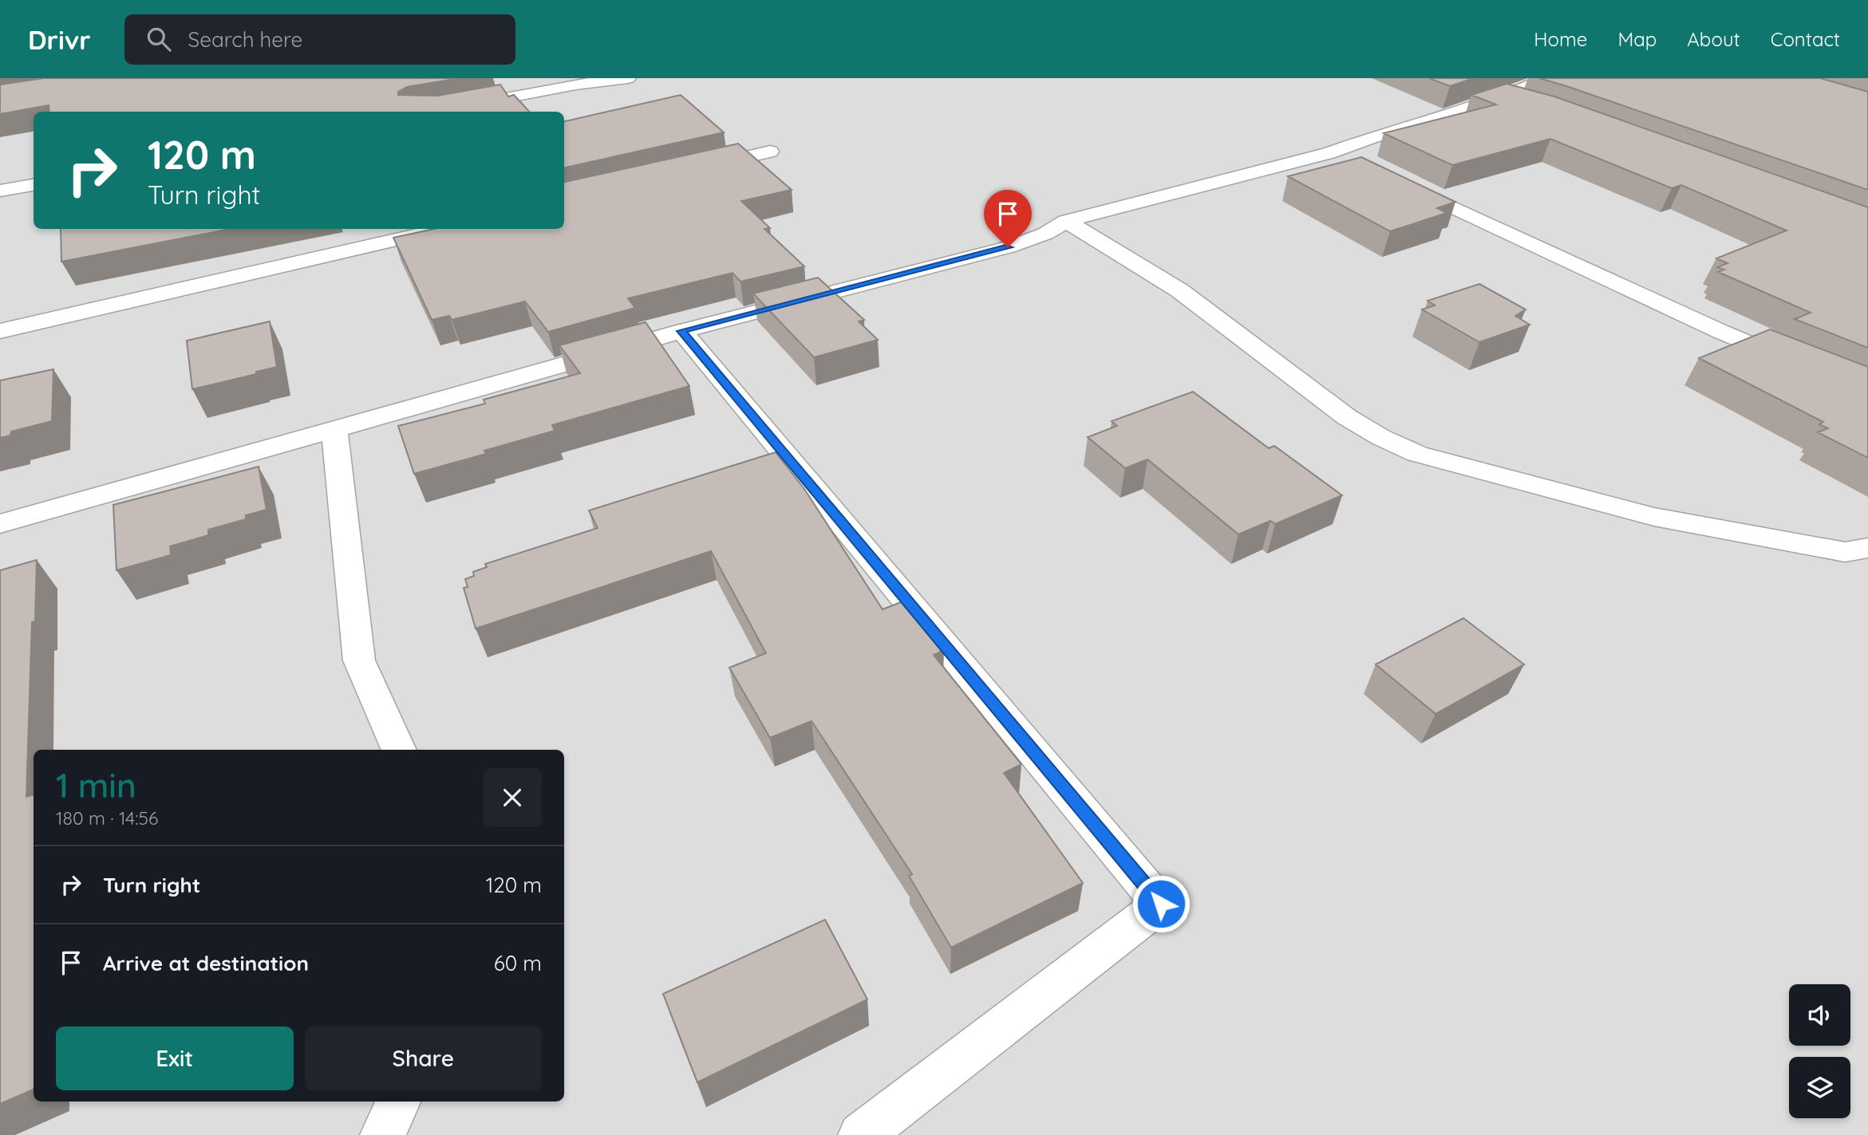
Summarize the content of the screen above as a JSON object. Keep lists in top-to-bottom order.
{
  "page": {
    "header": "Drivr",
    "search": "Search here",
    "nav": [
      "Home",
      "Map",
      "About",
      "Contact"
    ],
    "turn": ["120 m", "Turn right"],
    "heading": ["1 min", "180 m · 14:56"],
    "list": [
      {
        "name": "Turn right",
        "value": "120 m"
      },
      {
        "name": "Arrive at destination",
        "value": "60 m"
      }
    ],
    "buttons": ["Exit", "Share"]
  }
}
